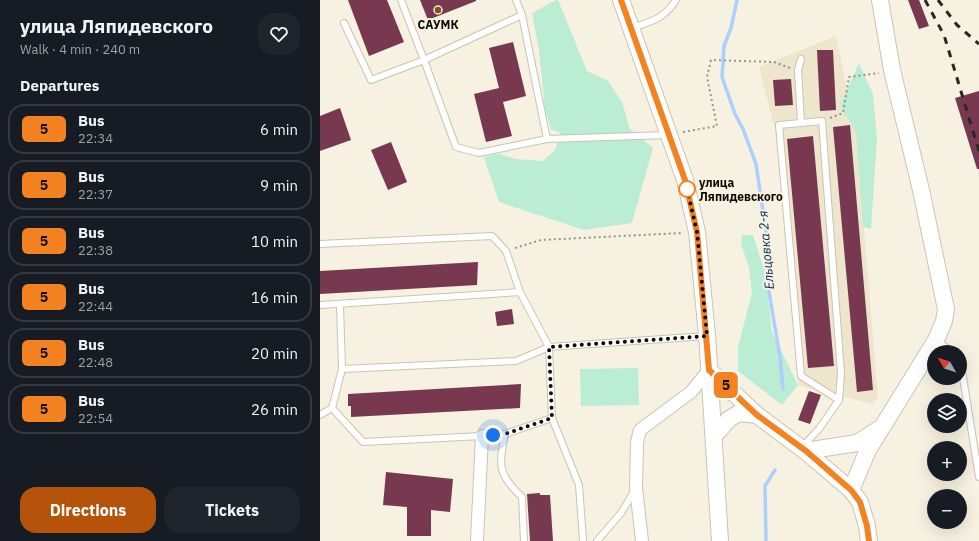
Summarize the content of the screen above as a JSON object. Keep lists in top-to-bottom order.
{
  "water": ["Ельцовка 2-я"],
  "places": ["САУМК", "улица Ляпидевского"],
  "lines": ["bus line 5"],
  "north": "top left",
  "page": {
    "heading": [
      ["улица Ляпидевского", "Walk · 4 min · 240 m"],
      "Departures"
    ],
    "on_map": "5",
    "list": [
      {
        "mark": "5",
        "name": "Bus",
        "note": "22:34",
        "value": "6 min"
      },
      {
        "mark": "5",
        "name": "Bus",
        "note": "22:37",
        "value": "9 min"
      },
      {
        "mark": "5",
        "name": "Bus",
        "note": "22:38",
        "value": "10 min"
      },
      {
        "mark": "5",
        "name": "Bus",
        "note": "22:44",
        "value": "16 min"
      },
      {
        "mark": "5",
        "name": "Bus",
        "note": "22:48",
        "value": "20 min"
      },
      {
        "mark": "5",
        "name": "Bus",
        "note": "22:54",
        "value": "26 min"
      }
    ],
    "map_buttons": ["+", "−"],
    "buttons": ["Directions", "Tickets"]
  }
}
